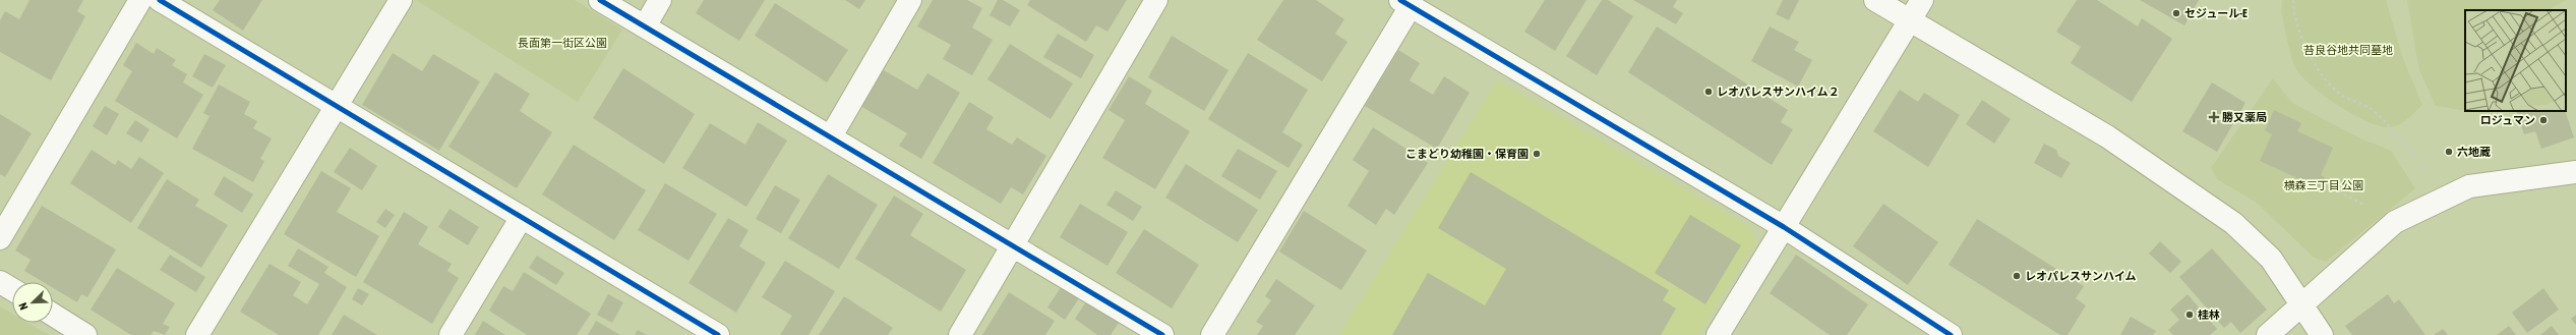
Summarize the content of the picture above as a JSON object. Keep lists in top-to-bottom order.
{
  "parks": ["長面第一街区公園", "苔良谷地共同墓地", "横森三丁目 公園"],
  "places": {
    "other": [
      "セジュール-E",
      "レオパレスサンハイム２",
      "ロジュマン",
      "六地蔵",
      "こまどり幼稚園・保育園",
      "レオパレスサンハイム",
      "桂林"
    ],
    "health": ["勝又薬局"]
  },
  "north": "bottom left"
}
